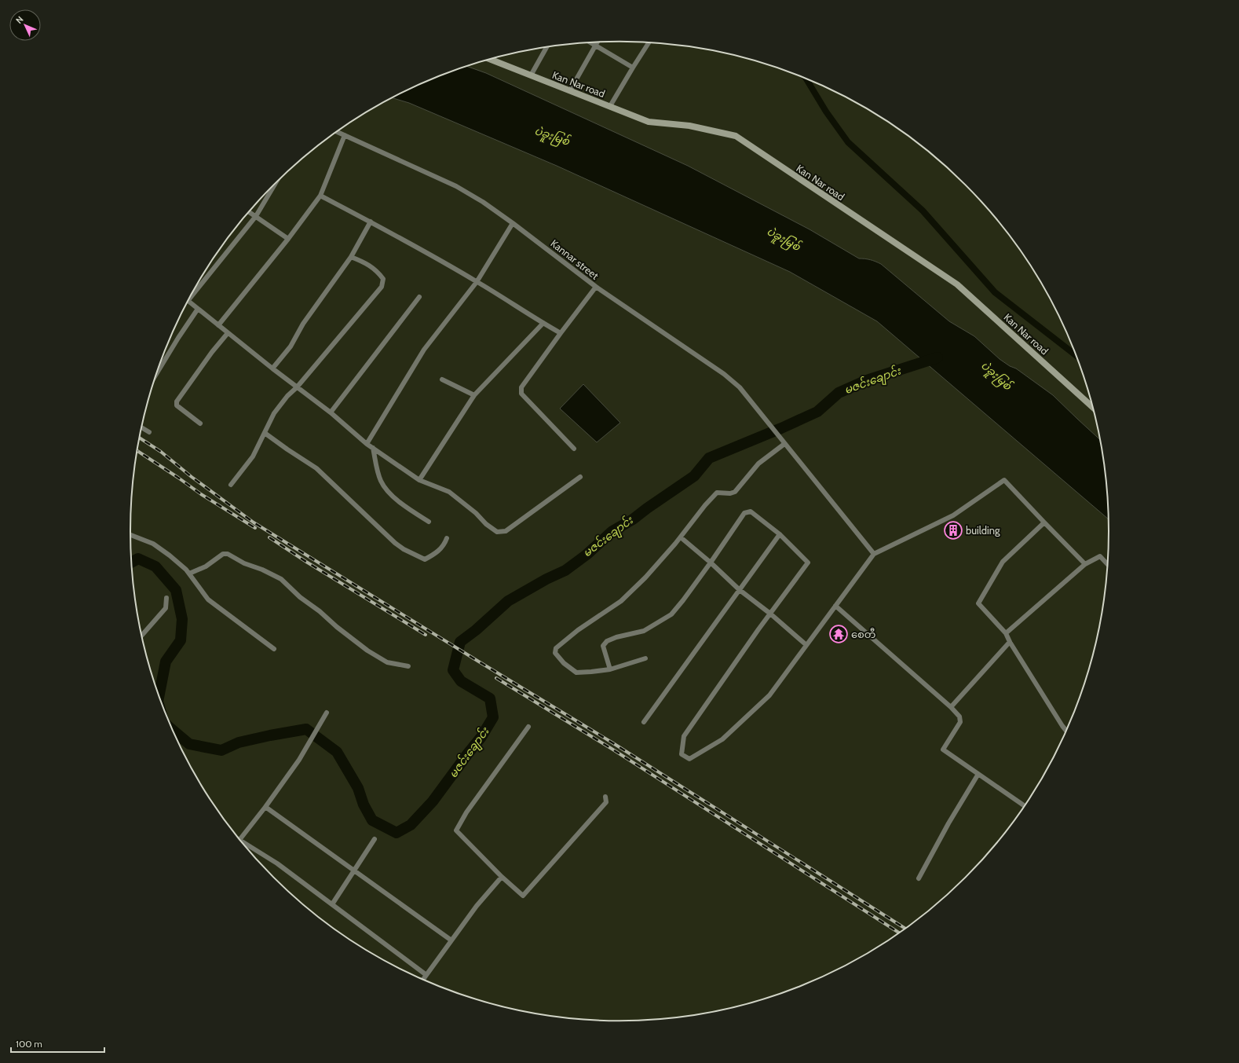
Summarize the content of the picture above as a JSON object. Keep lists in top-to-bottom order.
{
  "streets": {
    "street": ["Kan Nar road", "Kannar street"]
  },
  "water": ["ပဲခူးမြစ်", "မဇင်းချောင်း"],
  "places": {
    "building": ["building"],
    "temple": ["စေတီ"]
  },
  "scale_bar": "100 m",
  "north": "top left"
}
